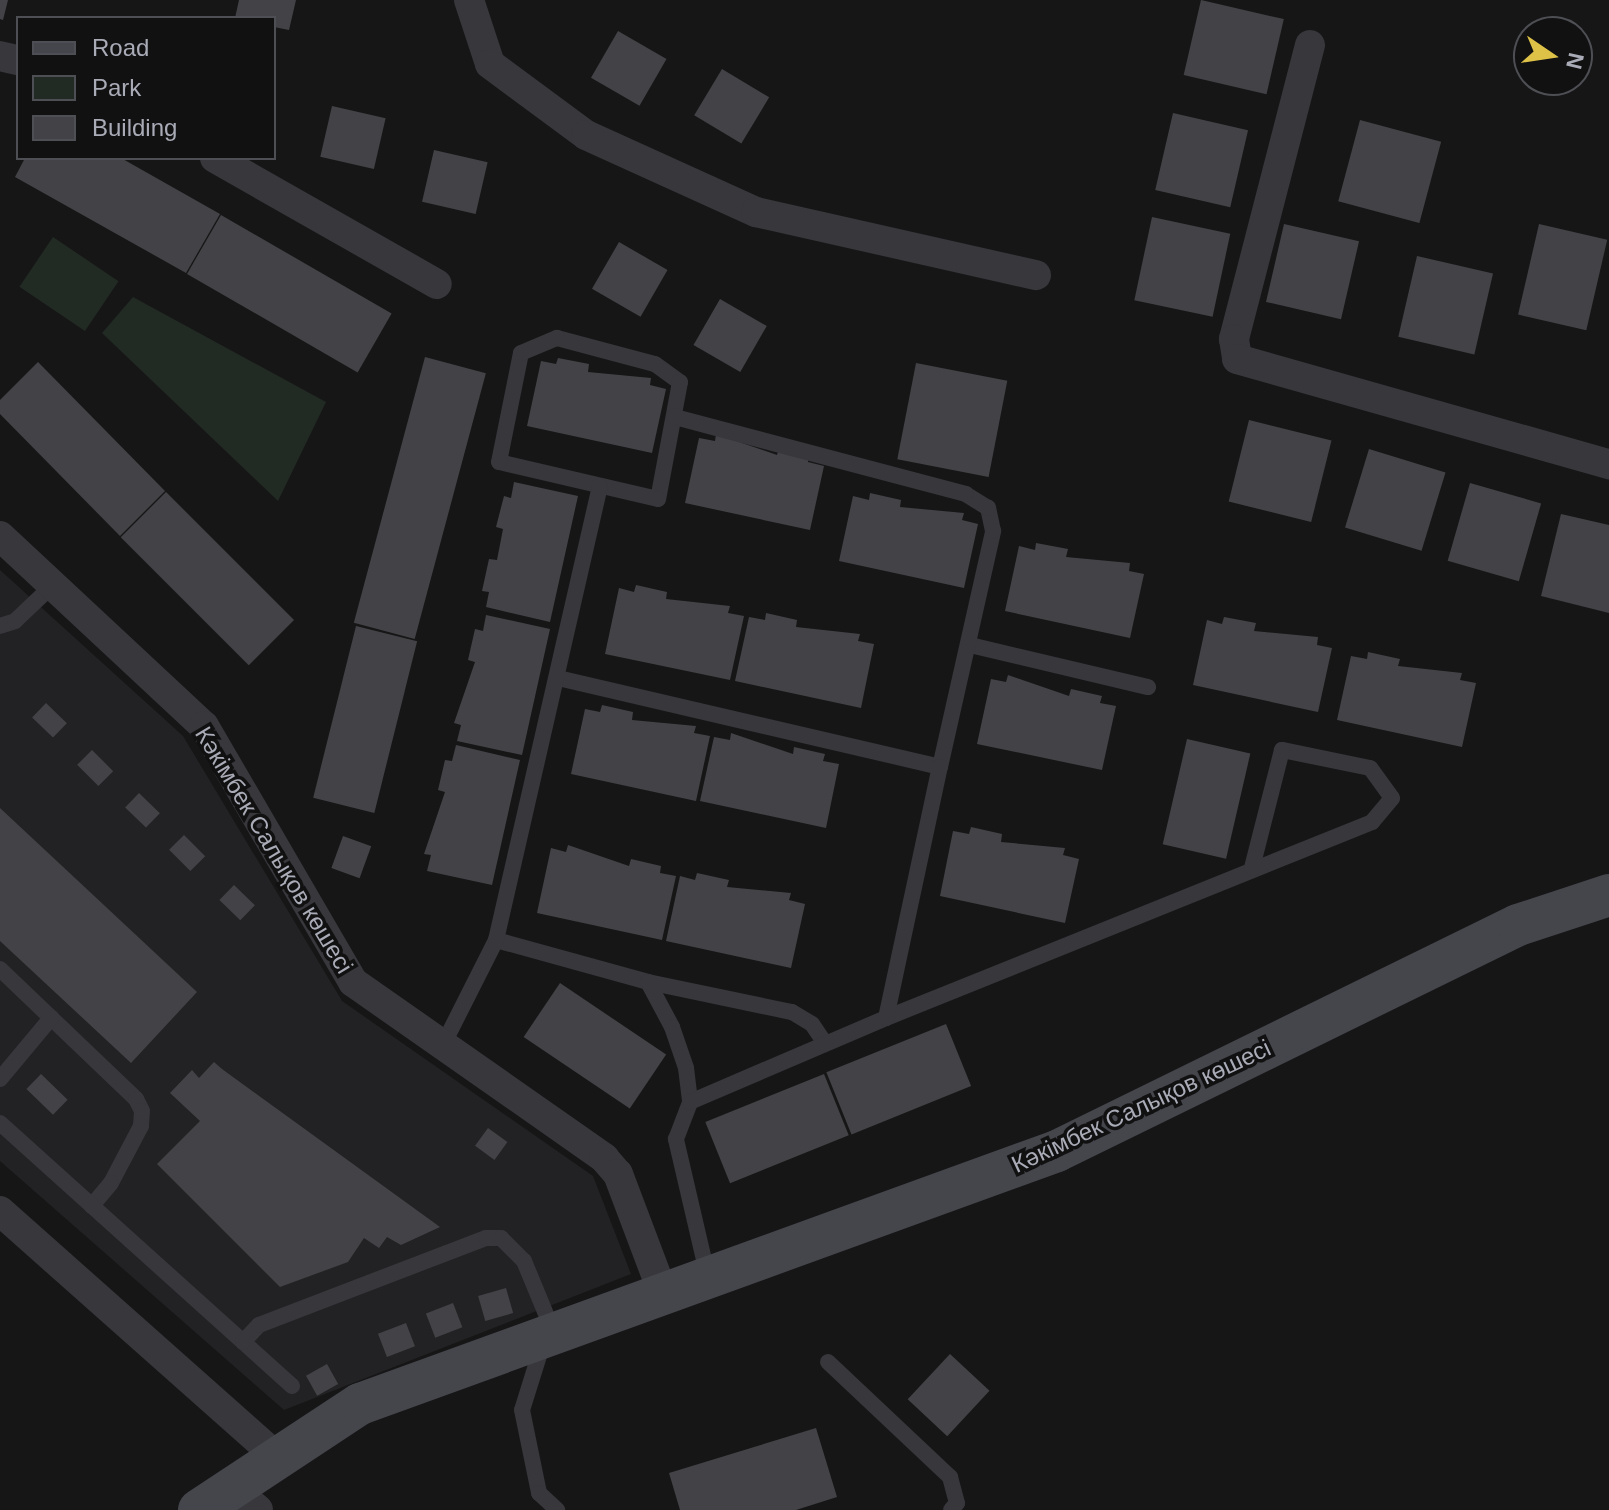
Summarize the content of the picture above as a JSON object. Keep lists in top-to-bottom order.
{
  "streets": {
    "street": ["Кәкімбек Салықов көшесі"]
  },
  "legend": ["Road", "Park", "Building"],
  "north": "right"
}
